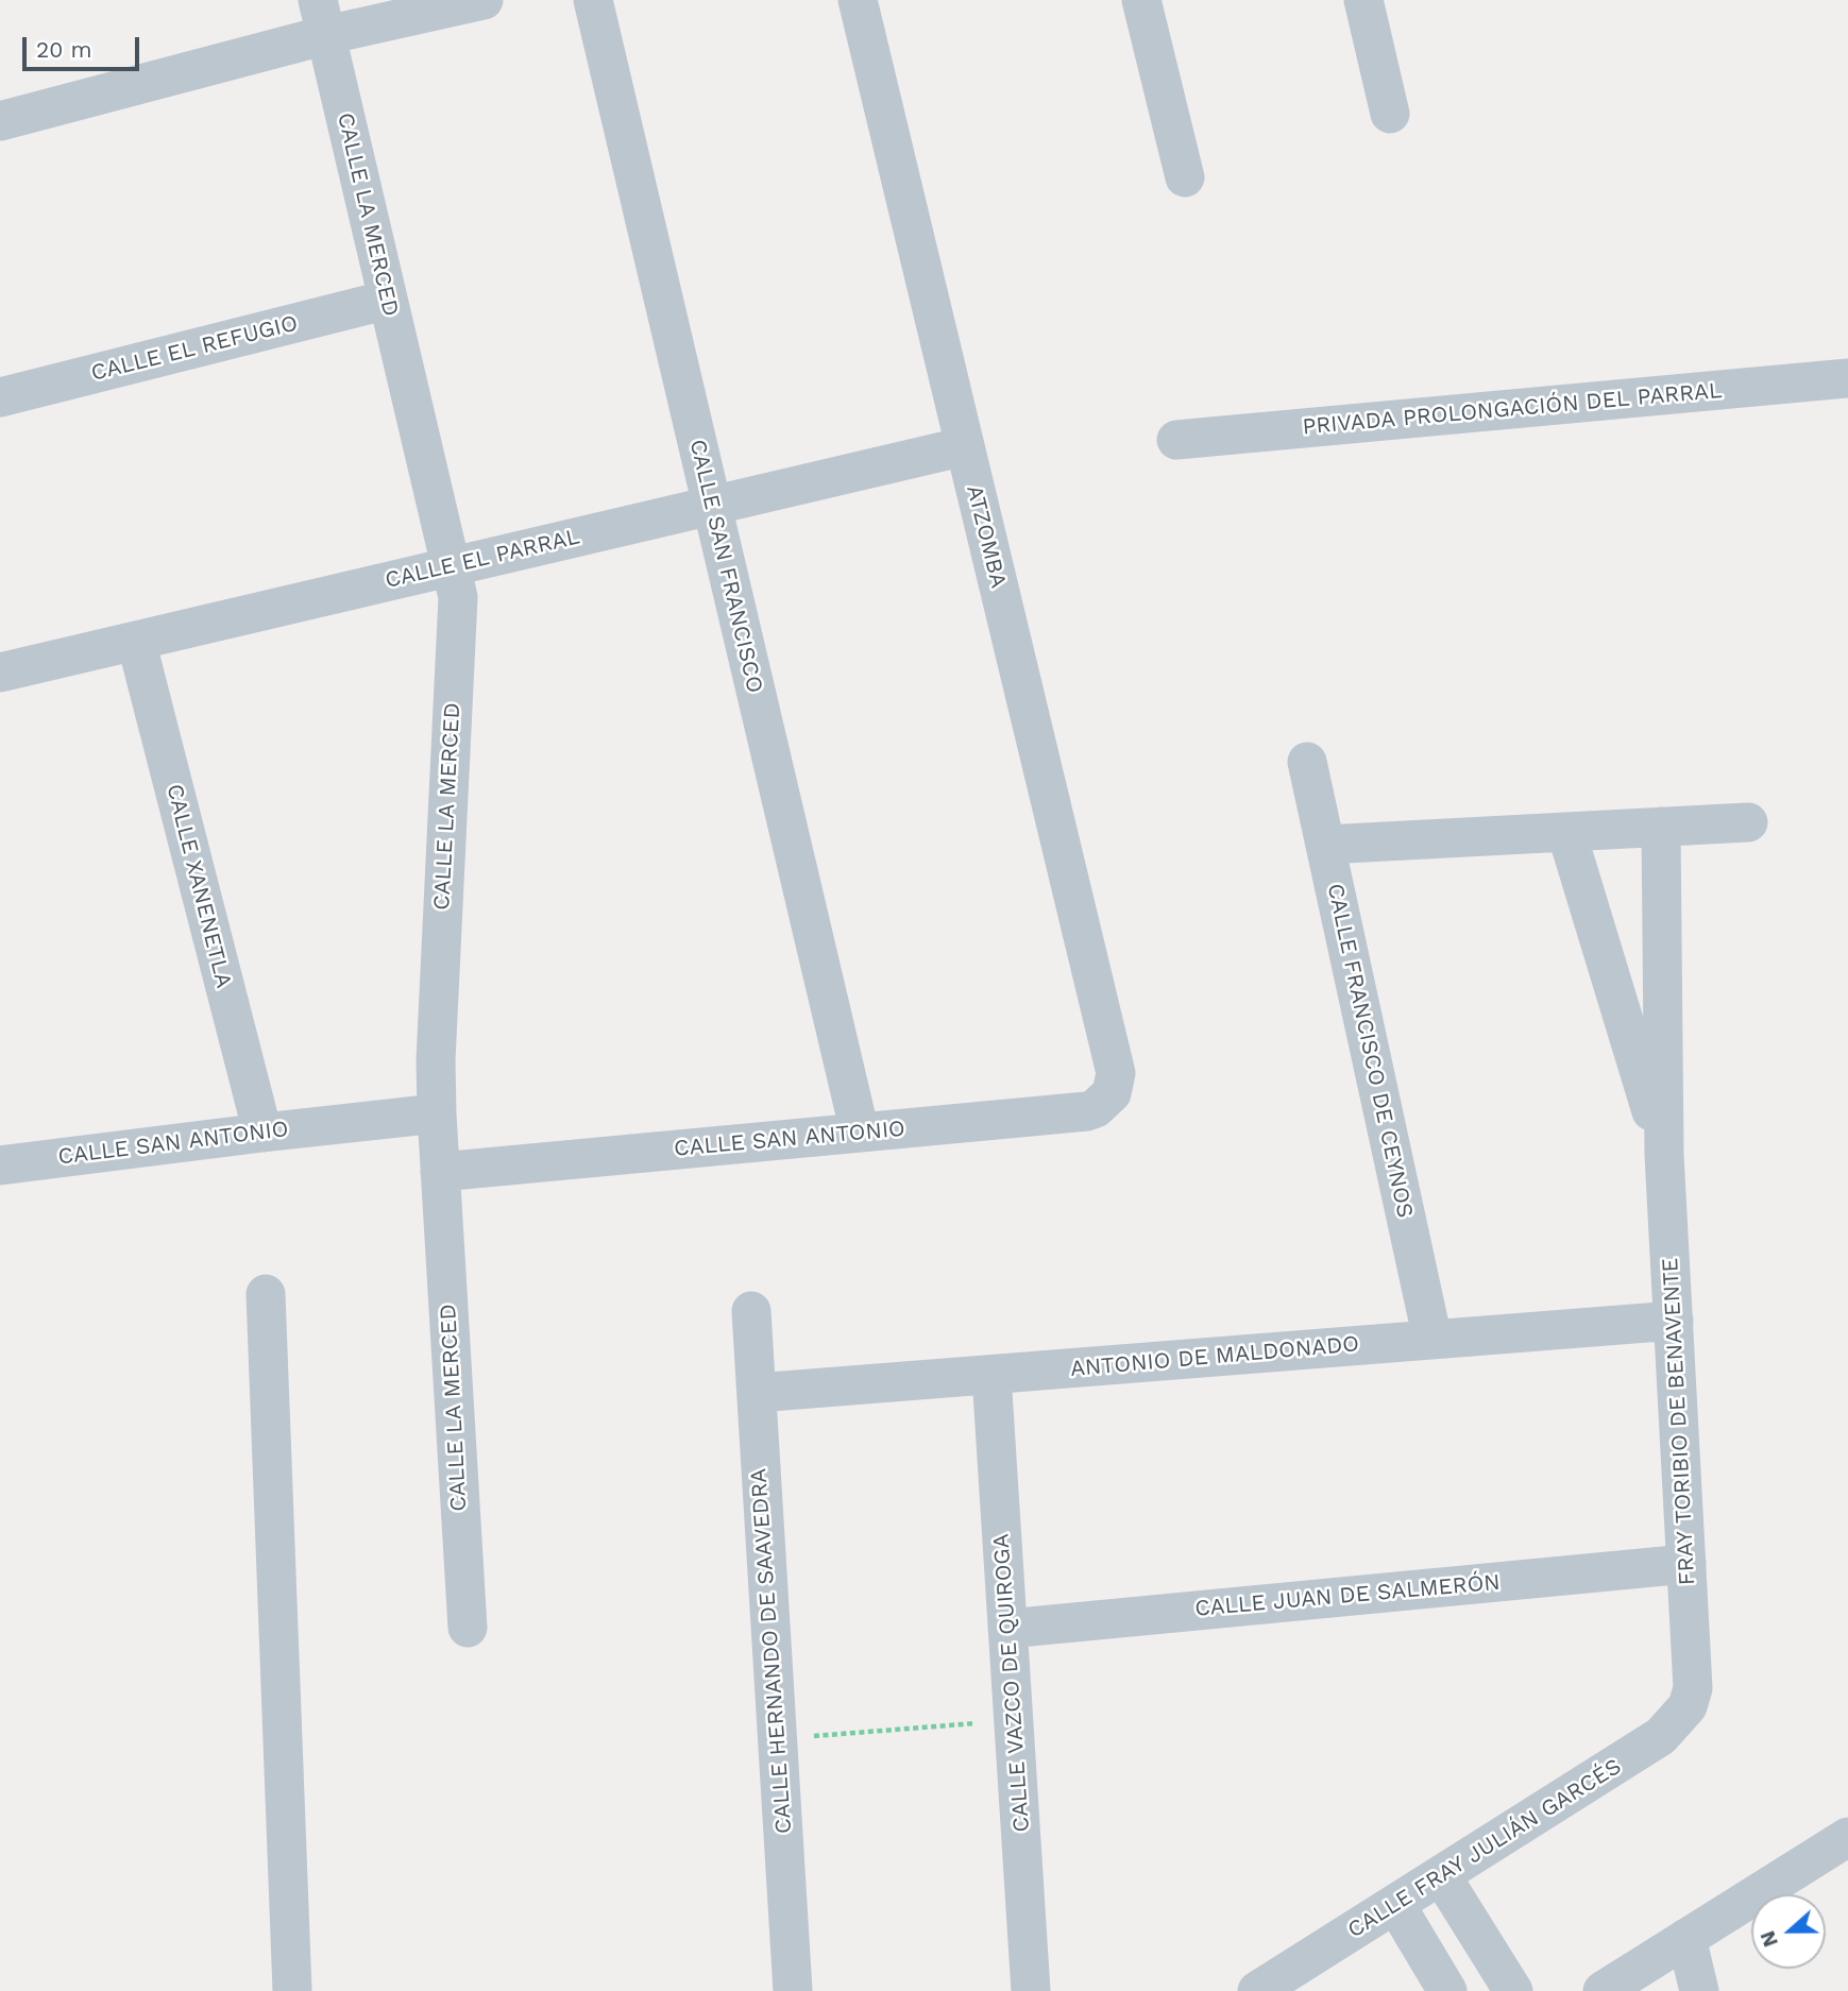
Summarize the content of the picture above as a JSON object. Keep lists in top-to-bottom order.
{
  "streets": {
    "street": [
      "CALLE LA MERCED",
      "CALLE EL REFUGIO",
      "PRIVADA PROLONGACIÓN DEL PARRAL",
      "ATZOMBA",
      "CALLE EL PARRAL",
      "CALLE SAN FRANCISCO",
      "CALLE XANENETLA",
      "CALLE FRANCISCO DE CEYNOS",
      "CALLE SAN ANTONIO",
      "ANTONIO DE MALDONADO",
      "FRAY TORIBIO DE BENAVENTE",
      "CALLE JUAN DE SALMERÓN",
      "CALLE HERNANDO DE SAAVEDRA",
      "CALLE VAZCO DE QUIROGA",
      "CALLE FRAY JULIÁN GARCÉS"
    ]
  },
  "crossings": [
    ["CALLE LA MERCED", "CALLE EL REFUGIO"],
    ["CALLE LA MERCED", "CALLE EL PARRAL"],
    ["CALLE LA MERCED", "CALLE SAN ANTONIO"],
    ["ATZOMBA", "CALLE EL PARRAL"],
    ["ATZOMBA", "CALLE SAN ANTONIO"],
    ["CALLE EL PARRAL", "CALLE SAN FRANCISCO"],
    ["CALLE EL PARRAL", "CALLE XANENETLA"],
    ["CALLE SAN FRANCISCO", "CALLE SAN ANTONIO"],
    ["CALLE XANENETLA", "CALLE SAN ANTONIO"],
    ["CALLE FRANCISCO DE CEYNOS", "ANTONIO DE MALDONADO"],
    ["ANTONIO DE MALDONADO", "FRAY TORIBIO DE BENAVENTE"],
    ["ANTONIO DE MALDONADO", "CALLE HERNANDO DE SAAVEDRA"],
    ["ANTONIO DE MALDONADO", "CALLE VAZCO DE QUIROGA"],
    ["FRAY TORIBIO DE BENAVENTE", "CALLE JUAN DE SALMERÓN"],
    ["FRAY TORIBIO DE BENAVENTE", "CALLE FRAY JULIÁN GARCÉS"],
    ["CALLE JUAN DE SALMERÓN", "CALLE VAZCO DE QUIROGA"]
  ],
  "scale_bar": "20 m",
  "north": "left"
}
